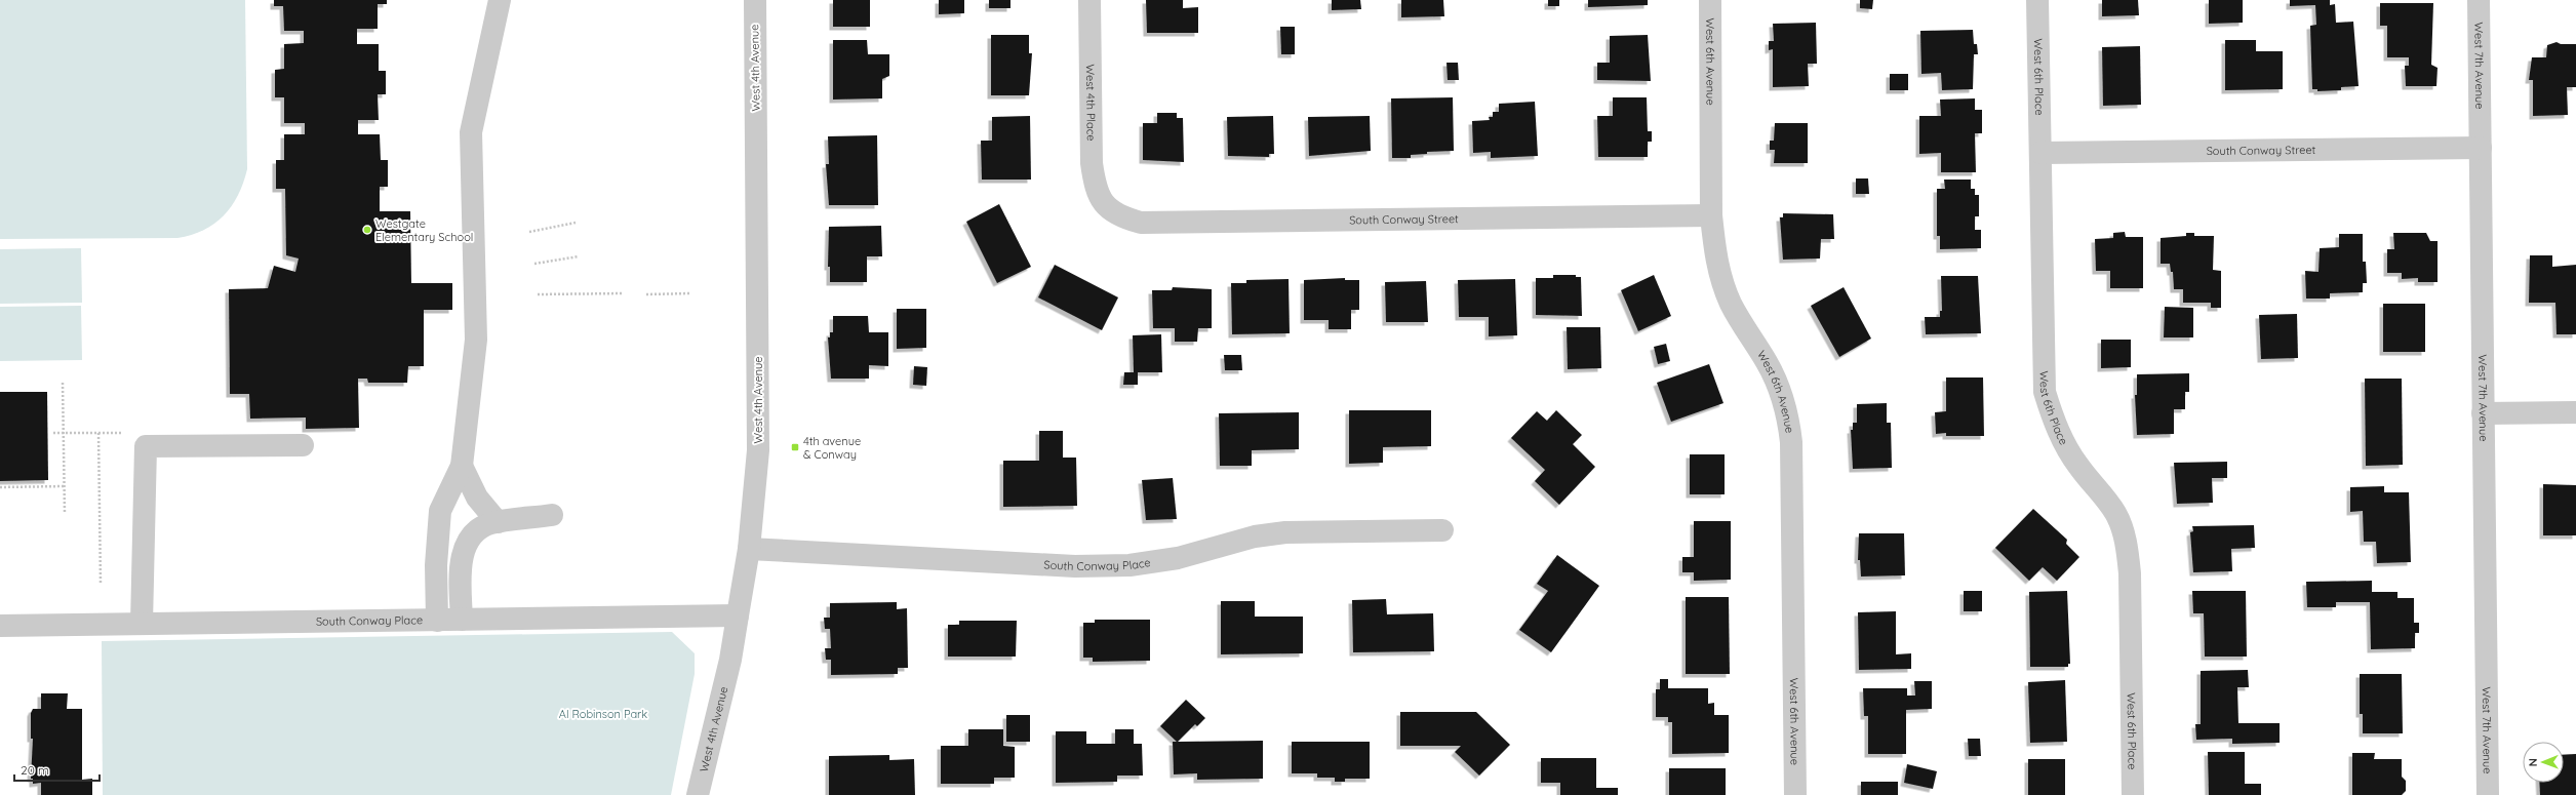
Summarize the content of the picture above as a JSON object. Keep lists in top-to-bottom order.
{
  "streets": {
    "street": [
      "West 6th Avenue",
      "West 7th Avenue",
      "West 4th Avenue",
      "West 6th Place",
      "West 4th Place",
      "South Conway Street",
      "South Conway Place"
    ]
  },
  "crossings": [
    ["West 6th Avenue", "South Conway Street"],
    ["West 7th Avenue", "South Conway Street"],
    ["West 4th Avenue", "South Conway Place"],
    ["West 6th Place", "South Conway Street"],
    ["West 4th Place", "South Conway Street"]
  ],
  "parks": ["Al Robinson Park"],
  "places": {
    "other": ["Westgate Elementary School"],
    "transit": ["4th avenue & Conway"]
  },
  "scale_bar": "20 m",
  "north": "left"
}
